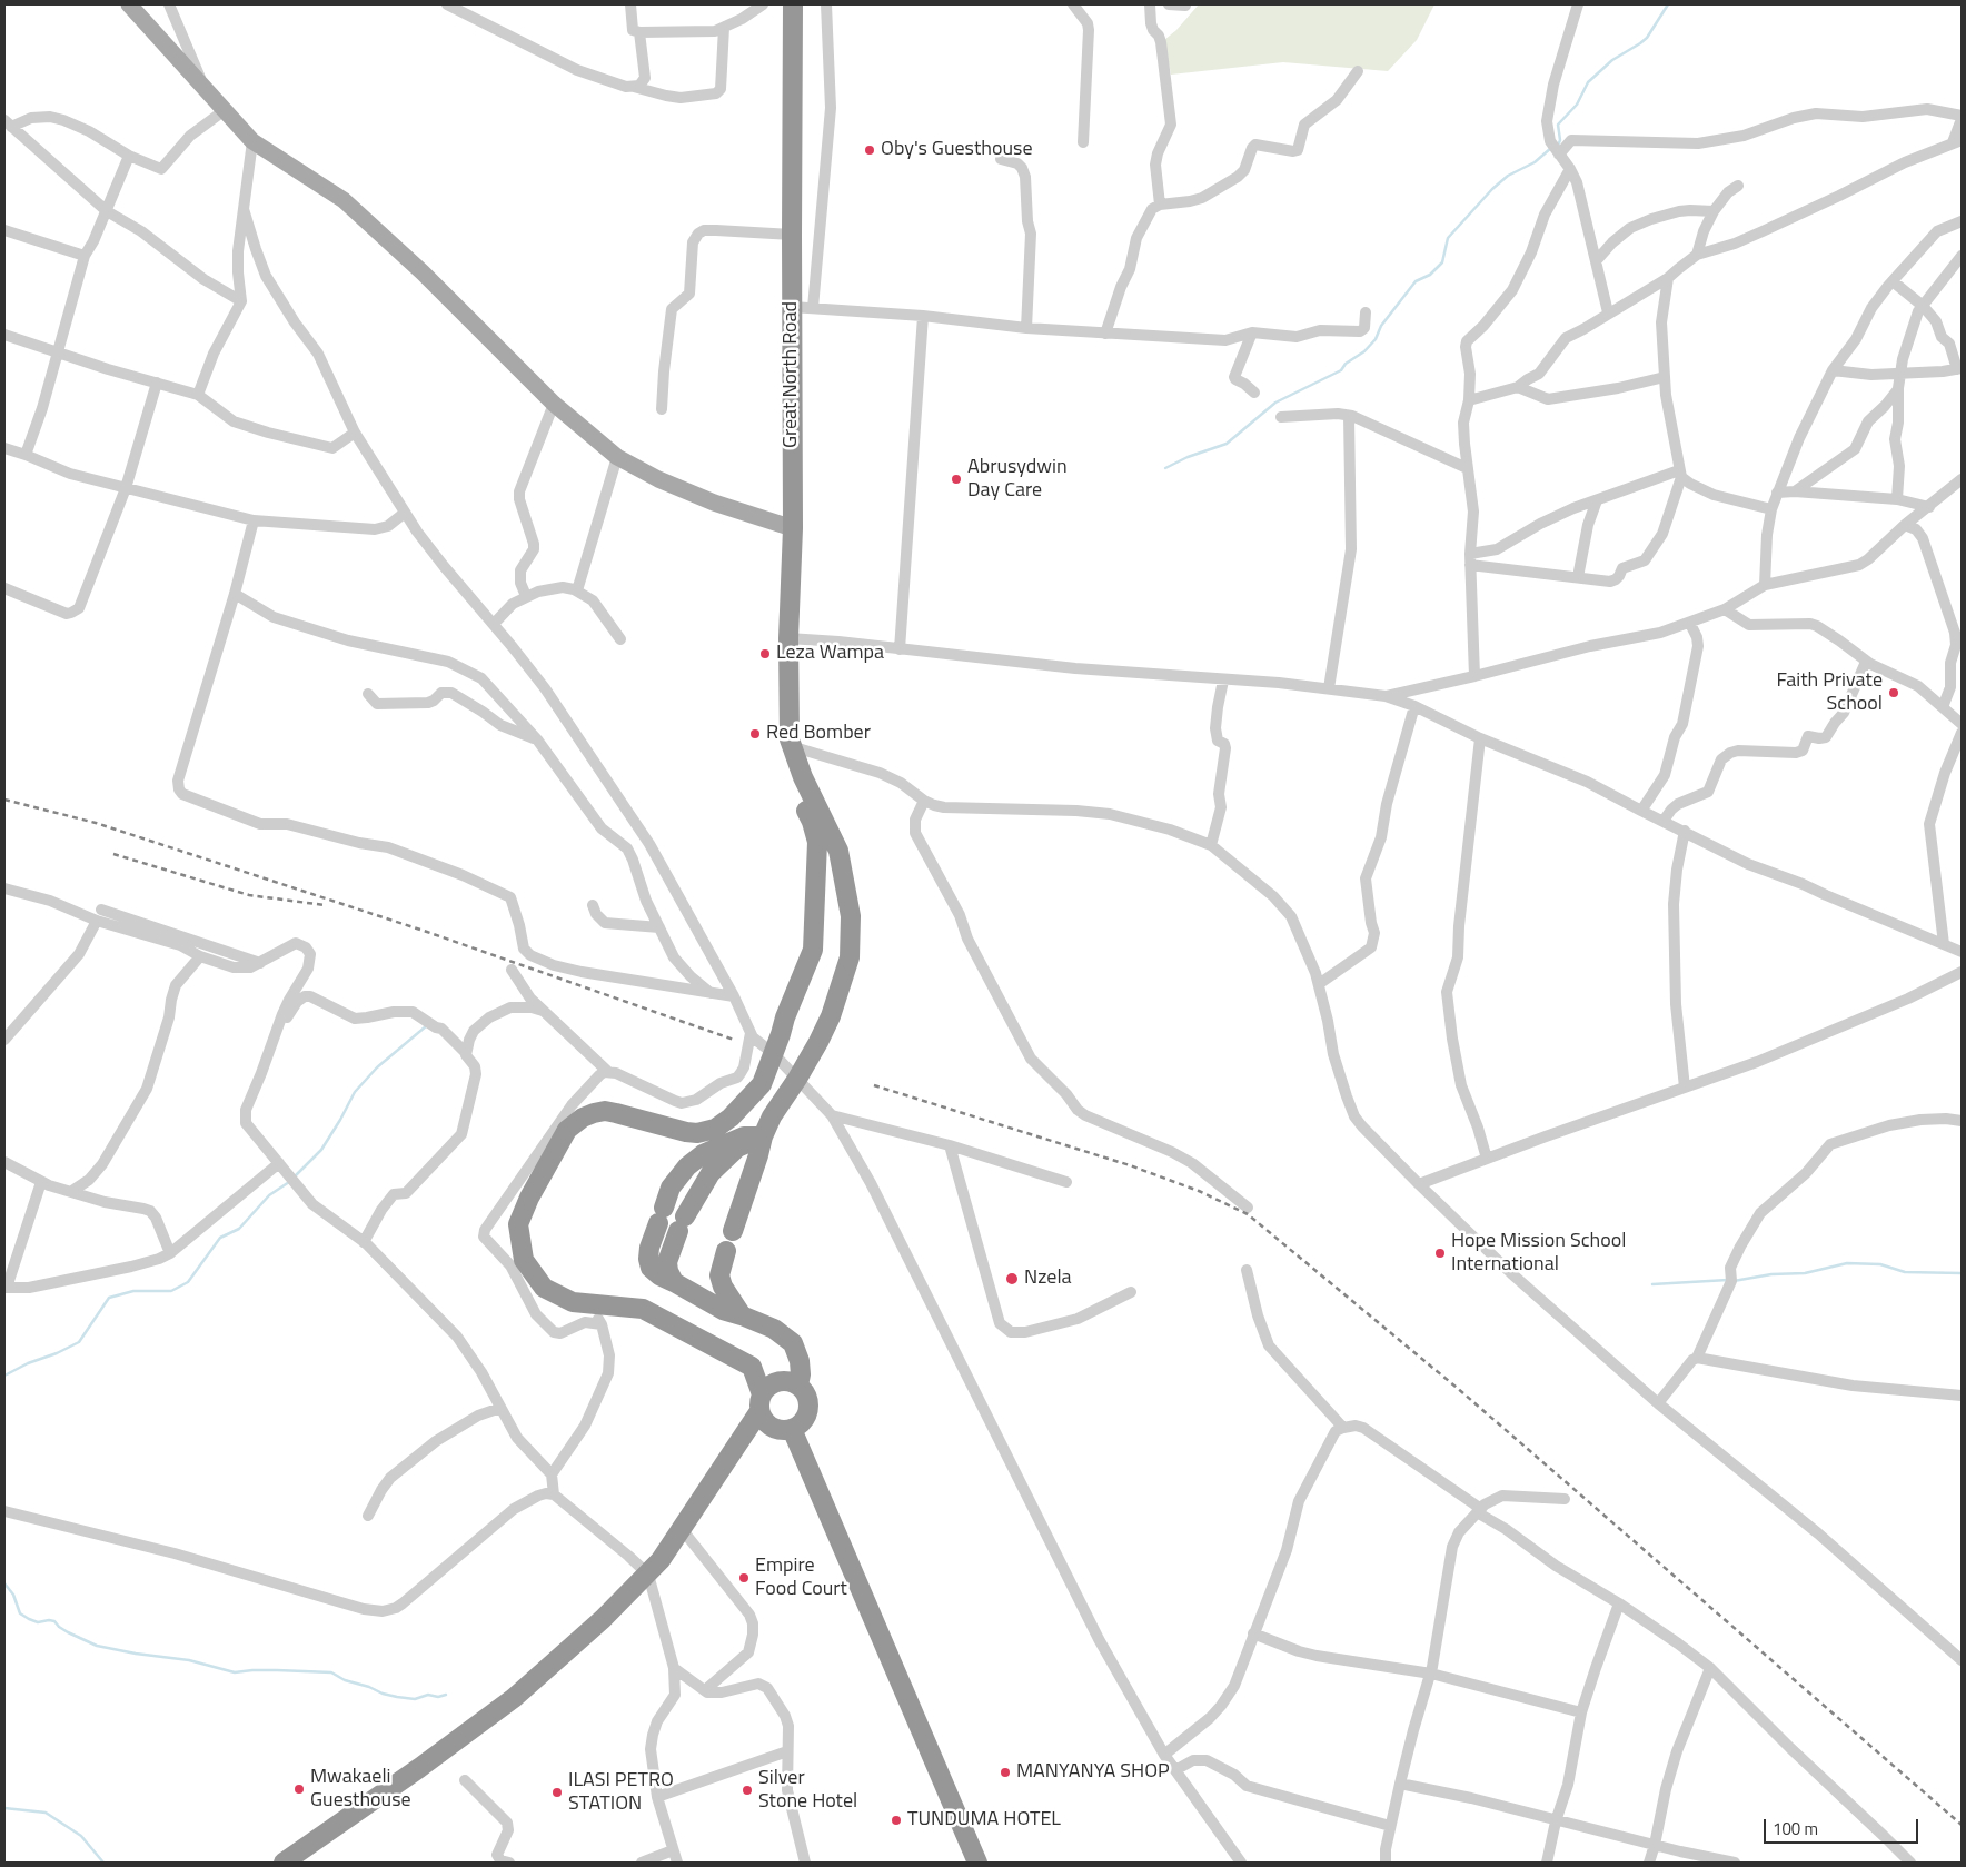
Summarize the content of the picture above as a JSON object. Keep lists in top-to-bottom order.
{
  "streets": {
    "highway": ["Great North Road"]
  },
  "places": [
    "Oby's Guesthouse",
    "Abrusydwin Day Care",
    "Leza Wampa",
    "Faith Private School",
    "Red Bomber",
    "Hope Mission School International",
    "Nzela",
    "Empire Food Court",
    "MANYANYA SHOP",
    "Mwakaeli Guesthouse",
    "Silver Stone Hotel",
    "ILASI PETRO STATION",
    "TUNDUMA HOTEL"
  ],
  "scale_bar": "100 m"
}
